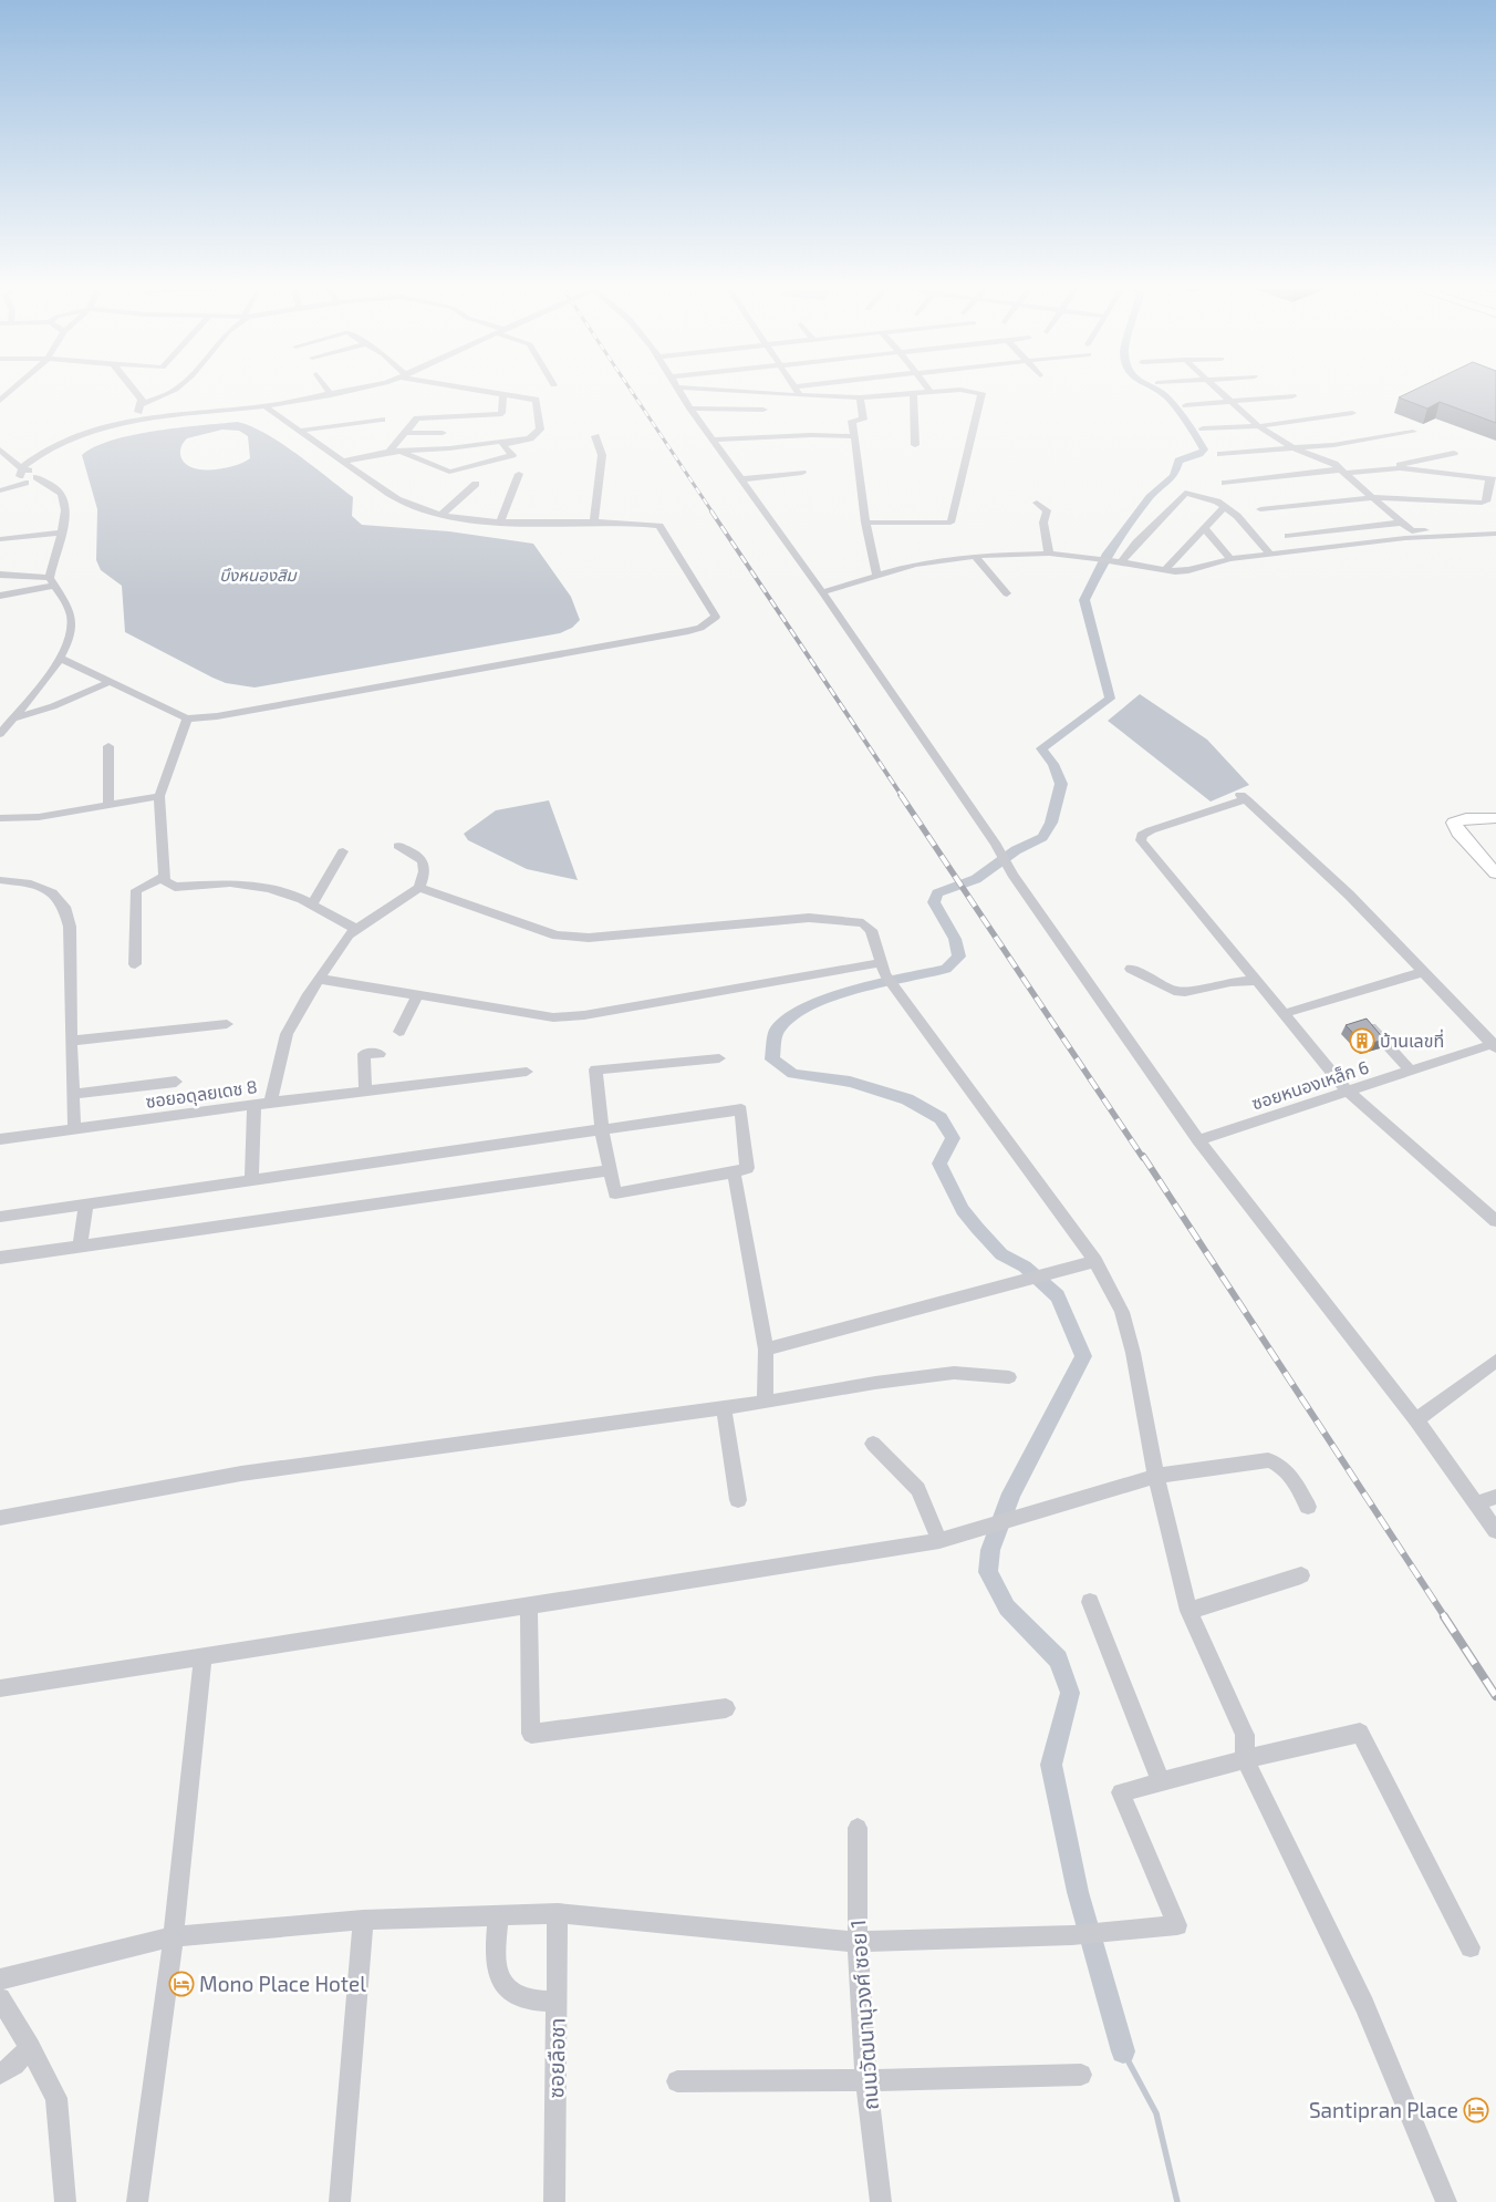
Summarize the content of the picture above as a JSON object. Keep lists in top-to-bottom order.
{
  "streets": {
    "street": [
      "ซอยหนองเหล็ก 6",
      "ซอยอดุลยเดช 8",
      "ถนนวัฒนานุวงศ์ ซอย 1",
      "ซอยลือชา"
    ]
  },
  "water": ["บึงหนองสิม"],
  "places": {
    "building": ["บ้านเลขที่"],
    "hotel": ["Mono Place Hotel", "Santipran Place"]
  }
}
